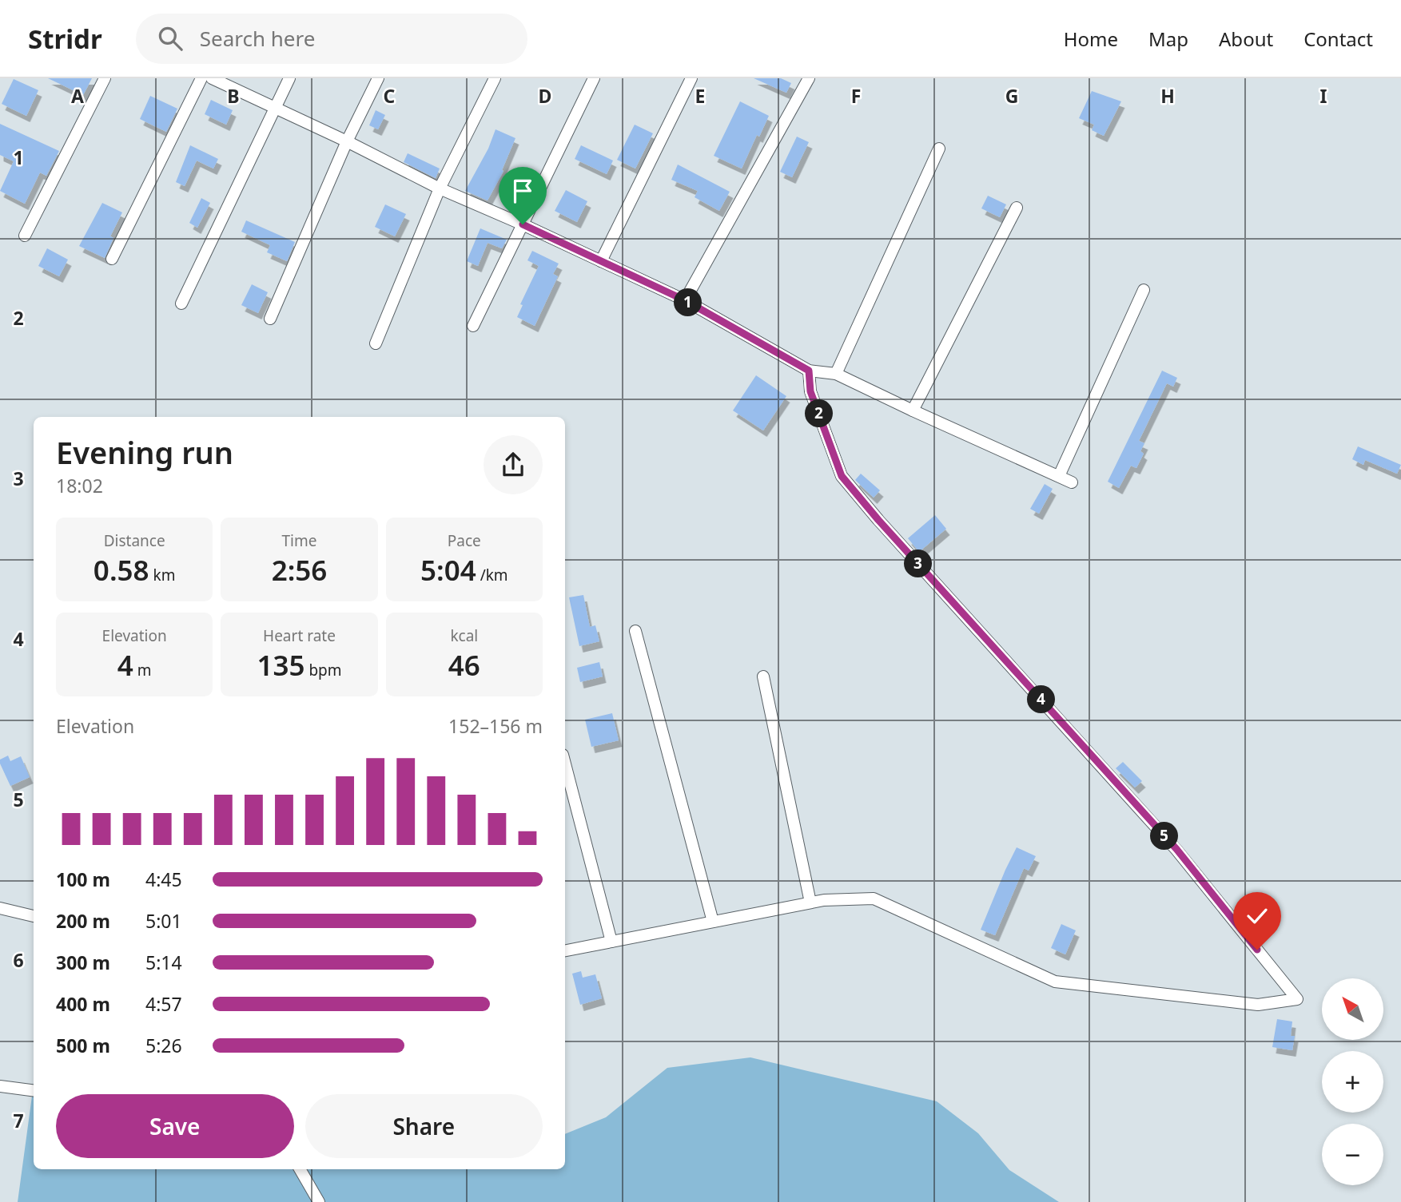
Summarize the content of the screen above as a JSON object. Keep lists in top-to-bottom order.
{
  "north": "top left",
  "page": {
    "header": "Stridr",
    "search": "Search here",
    "nav": [
      "Home",
      "Map",
      "About",
      "Contact"
    ],
    "pins": [
      "1",
      "2",
      "3",
      "4",
      "5"
    ],
    "heading": ["Evening run", "18:02"],
    "stats": [
      ["Distance", "0.58 km"],
      ["Time", "2:56"],
      ["Pace", "5:04 /km"],
      ["Elevation", "4 m"],
      ["Heart rate", "135 bpm"],
      ["kcal", "46"]
    ],
    "chart": ["Elevation", "152–156 m"],
    "list": [
      {
        "name": "100 m",
        "note": "4:45"
      },
      {
        "name": "200 m",
        "note": "5:01"
      },
      {
        "name": "300 m",
        "note": "5:14"
      },
      {
        "name": "400 m",
        "note": "4:57"
      },
      {
        "name": "500 m",
        "note": "5:26"
      }
    ],
    "map_buttons": ["+", "−"],
    "buttons": ["Save", "Share"]
  },
  "grid": {
    "columns": [
      "A",
      "B",
      "C",
      "D",
      "E",
      "F",
      "G",
      "H",
      "I"
    ],
    "rows": [
      "1",
      "2",
      "3",
      "4",
      "5",
      "6",
      "7"
    ]
  }
}
